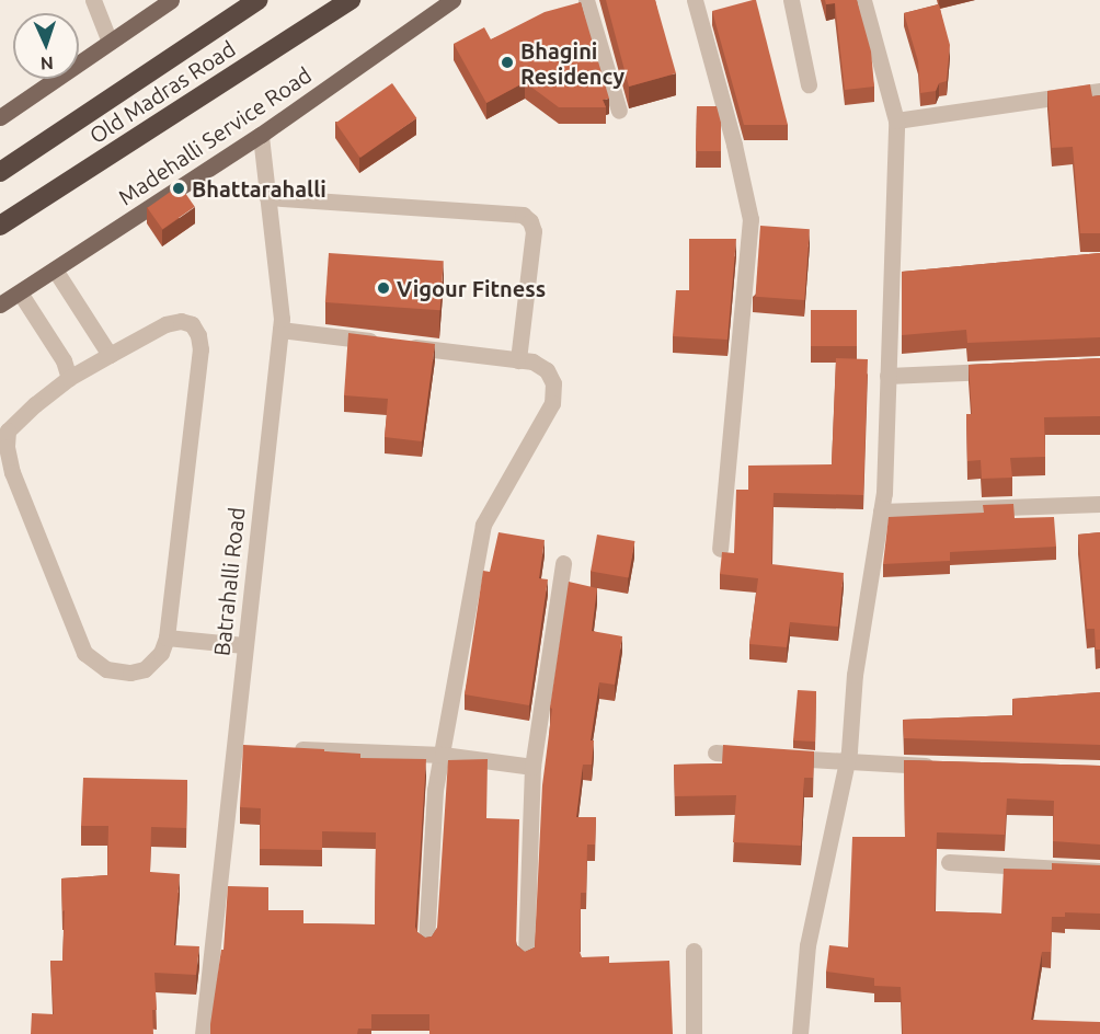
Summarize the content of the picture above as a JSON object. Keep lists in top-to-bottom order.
{
  "streets": {
    "highway": ["Old Madras Road"],
    "main road": ["Madehalli Service Road"],
    "street": ["Batrahalli Road"]
  },
  "crossings": [
    ["Madehalli Service Road", "Batrahalli Road"]
  ],
  "places": ["Bhagini Residency", "Bhattarahalli", "Vigour Fitness"],
  "north": "bottom"
}
